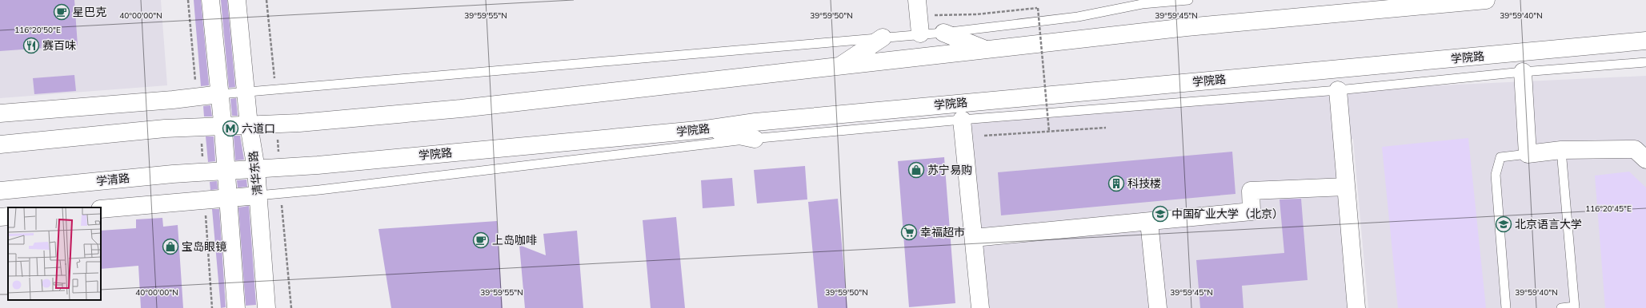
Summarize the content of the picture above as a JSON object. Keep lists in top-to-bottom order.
{
  "streets": {
    "main road": ["学院路", "清华东路", "学清路"]
  },
  "crossings": [
    ["学院路", "清华东路"],
    ["学院路", "学清路"]
  ],
  "places": {
    "cafe": ["星巴克", "上岛咖啡"],
    "restaurant": ["赛百味"],
    "metro station": ["六道口"],
    "shop": ["苏宁易购", "宝岛眼镜"],
    "building": ["科技楼"],
    "school or university": ["中国矿业大学（北京）", "北京语言大学"],
    "supermarket": ["幸福超市"]
  },
  "coordinates": [
    "40°00'00\"N",
    "39°59'55\"N",
    "39°59'50\"N",
    "39°59'45\"N",
    "39°59'40\"N",
    "116°20'50\"E",
    "116°20'45\"E"
  ]
}
